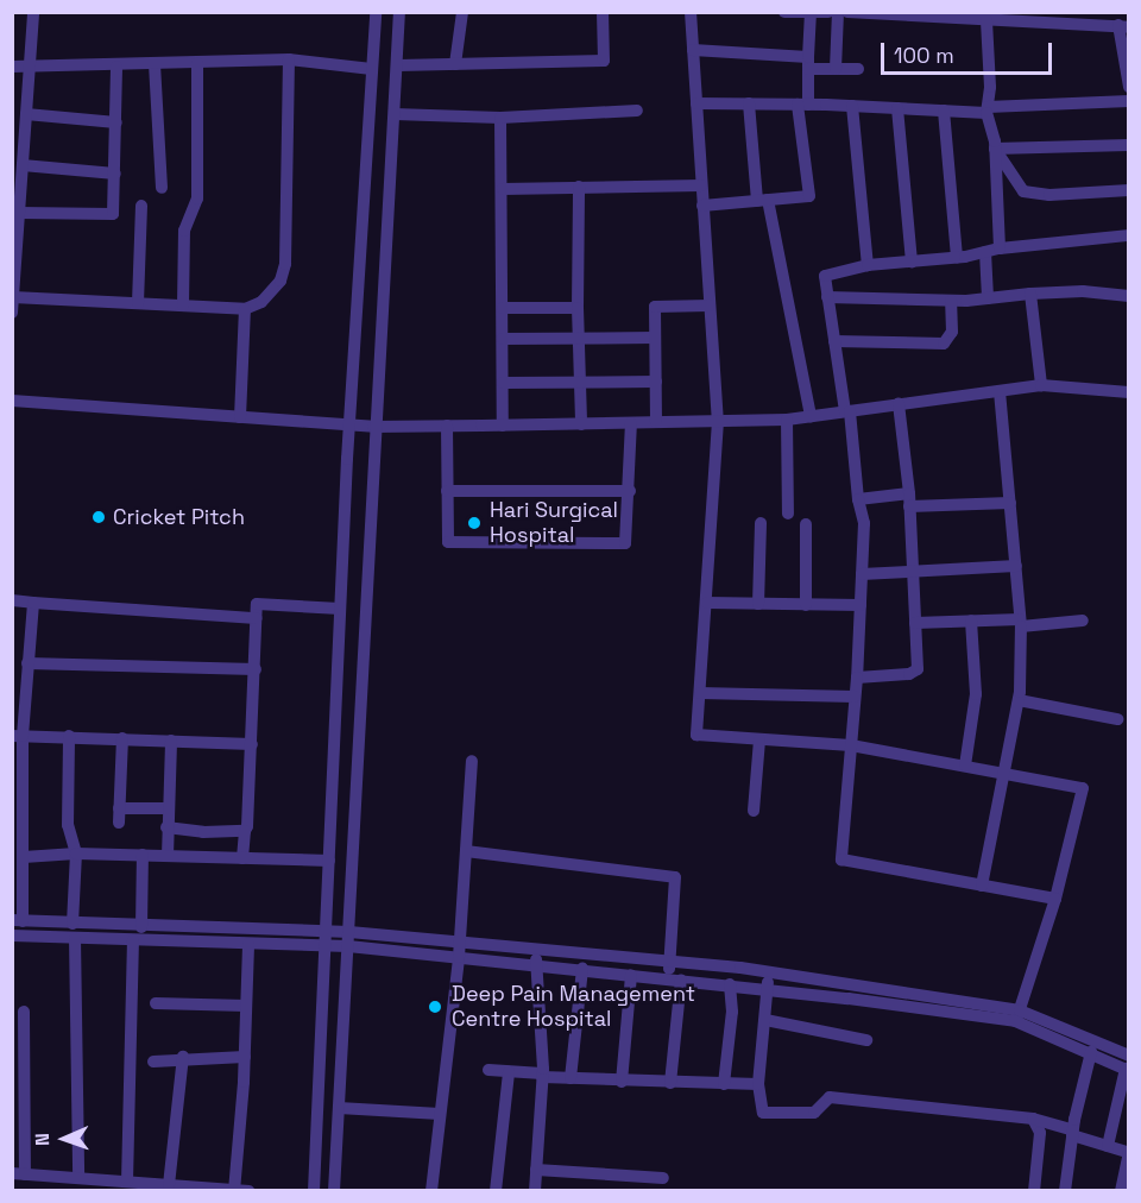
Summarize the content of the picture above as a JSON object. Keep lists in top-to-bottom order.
{
  "places": ["Cricket Pitch", "Hari Surgical Hospital", "Deep Pain Management Centre Hospital"],
  "scale_bar": "100 m",
  "north": "left"
}
